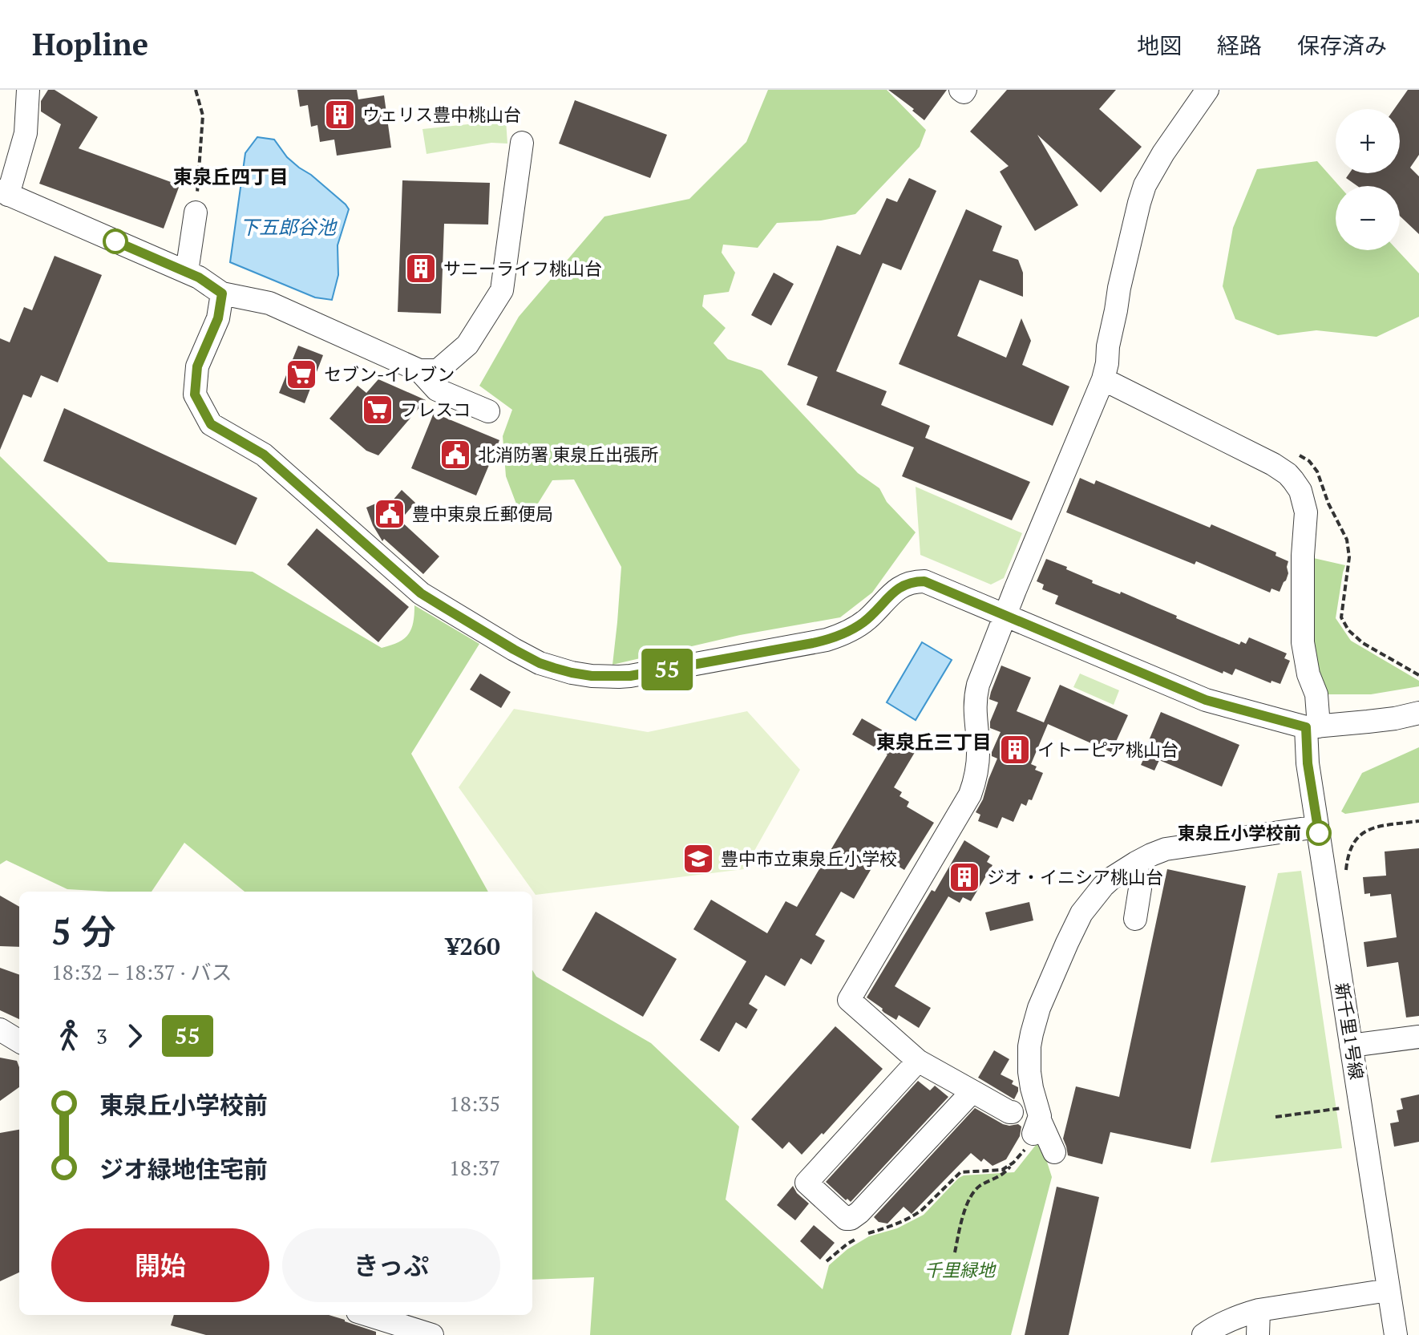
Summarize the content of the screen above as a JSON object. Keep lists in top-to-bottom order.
{
  "streets": {
    "street": ["新千里1号線"]
  },
  "districts": ["東泉丘四丁目", "東泉丘三丁目"],
  "water": ["下五郎谷池"],
  "parks": ["千里緑地"],
  "places": {
    "building": [
      "ウェリス豊中桃山台",
      "サニーライフ桃山台",
      "イトーピア桃山台",
      "ジオ・イニシア桃山台"
    ],
    "supermarket": ["セブン-イレブン", "フレスコ"],
    "public building": ["北消防署 東泉丘出張所", "豊中東泉丘郵便局"],
    "other": ["東泉丘小学校前"],
    "school or university": ["豊中市立東泉丘小学校"]
  },
  "lines": ["bus line 55"],
  "page": {
    "header": "Hopline",
    "nav": ["地図", "経路", "保存済み"],
    "on_map": "55",
    "map_buttons": ["+", "−"],
    "heading": ["5 分", "18:32 – 18:37 · バス", "¥260"],
    "legs": ["3", "55"],
    "list": [
      {
        "name": "東泉丘小学校前",
        "value": "18:35"
      },
      {
        "name": "ジオ緑地住宅前",
        "value": "18:37"
      }
    ],
    "buttons": ["開始", "きっぷ"]
  }
}
